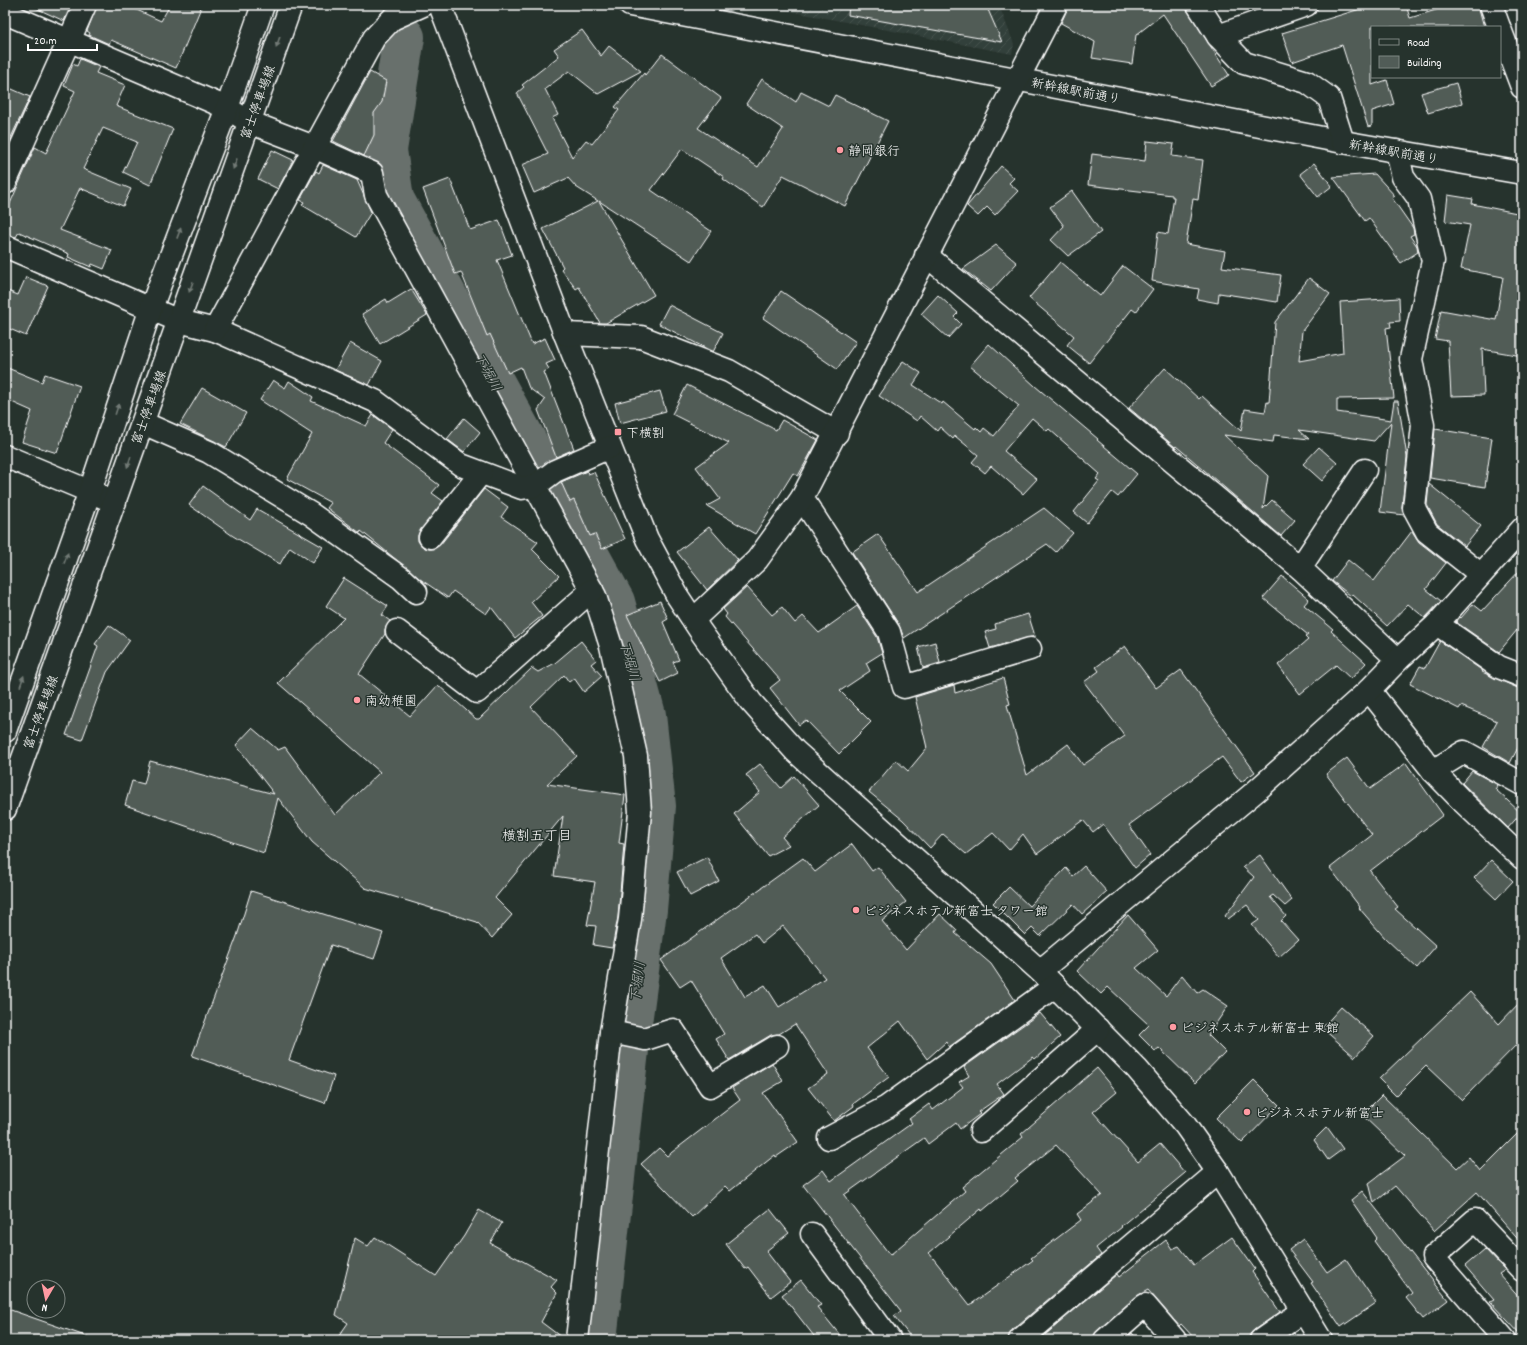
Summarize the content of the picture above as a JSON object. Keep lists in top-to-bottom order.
{
  "streets": {
    "street": ["新幹線駅前通り", "富士停車場線"]
  },
  "districts": ["横割五丁目"],
  "water": ["下堀川"],
  "places": {
    "other": [
      "静岡銀行",
      "南幼稚園",
      "ビジネスホテル新富士 タワー館",
      "ビジネスホテル新富士 東館",
      "ビジネスホテル新富士"
    ],
    "transit": ["下横割"]
  },
  "legend": ["Road", "Building"],
  "scale_bar": "20 m",
  "north": "bottom"
}
